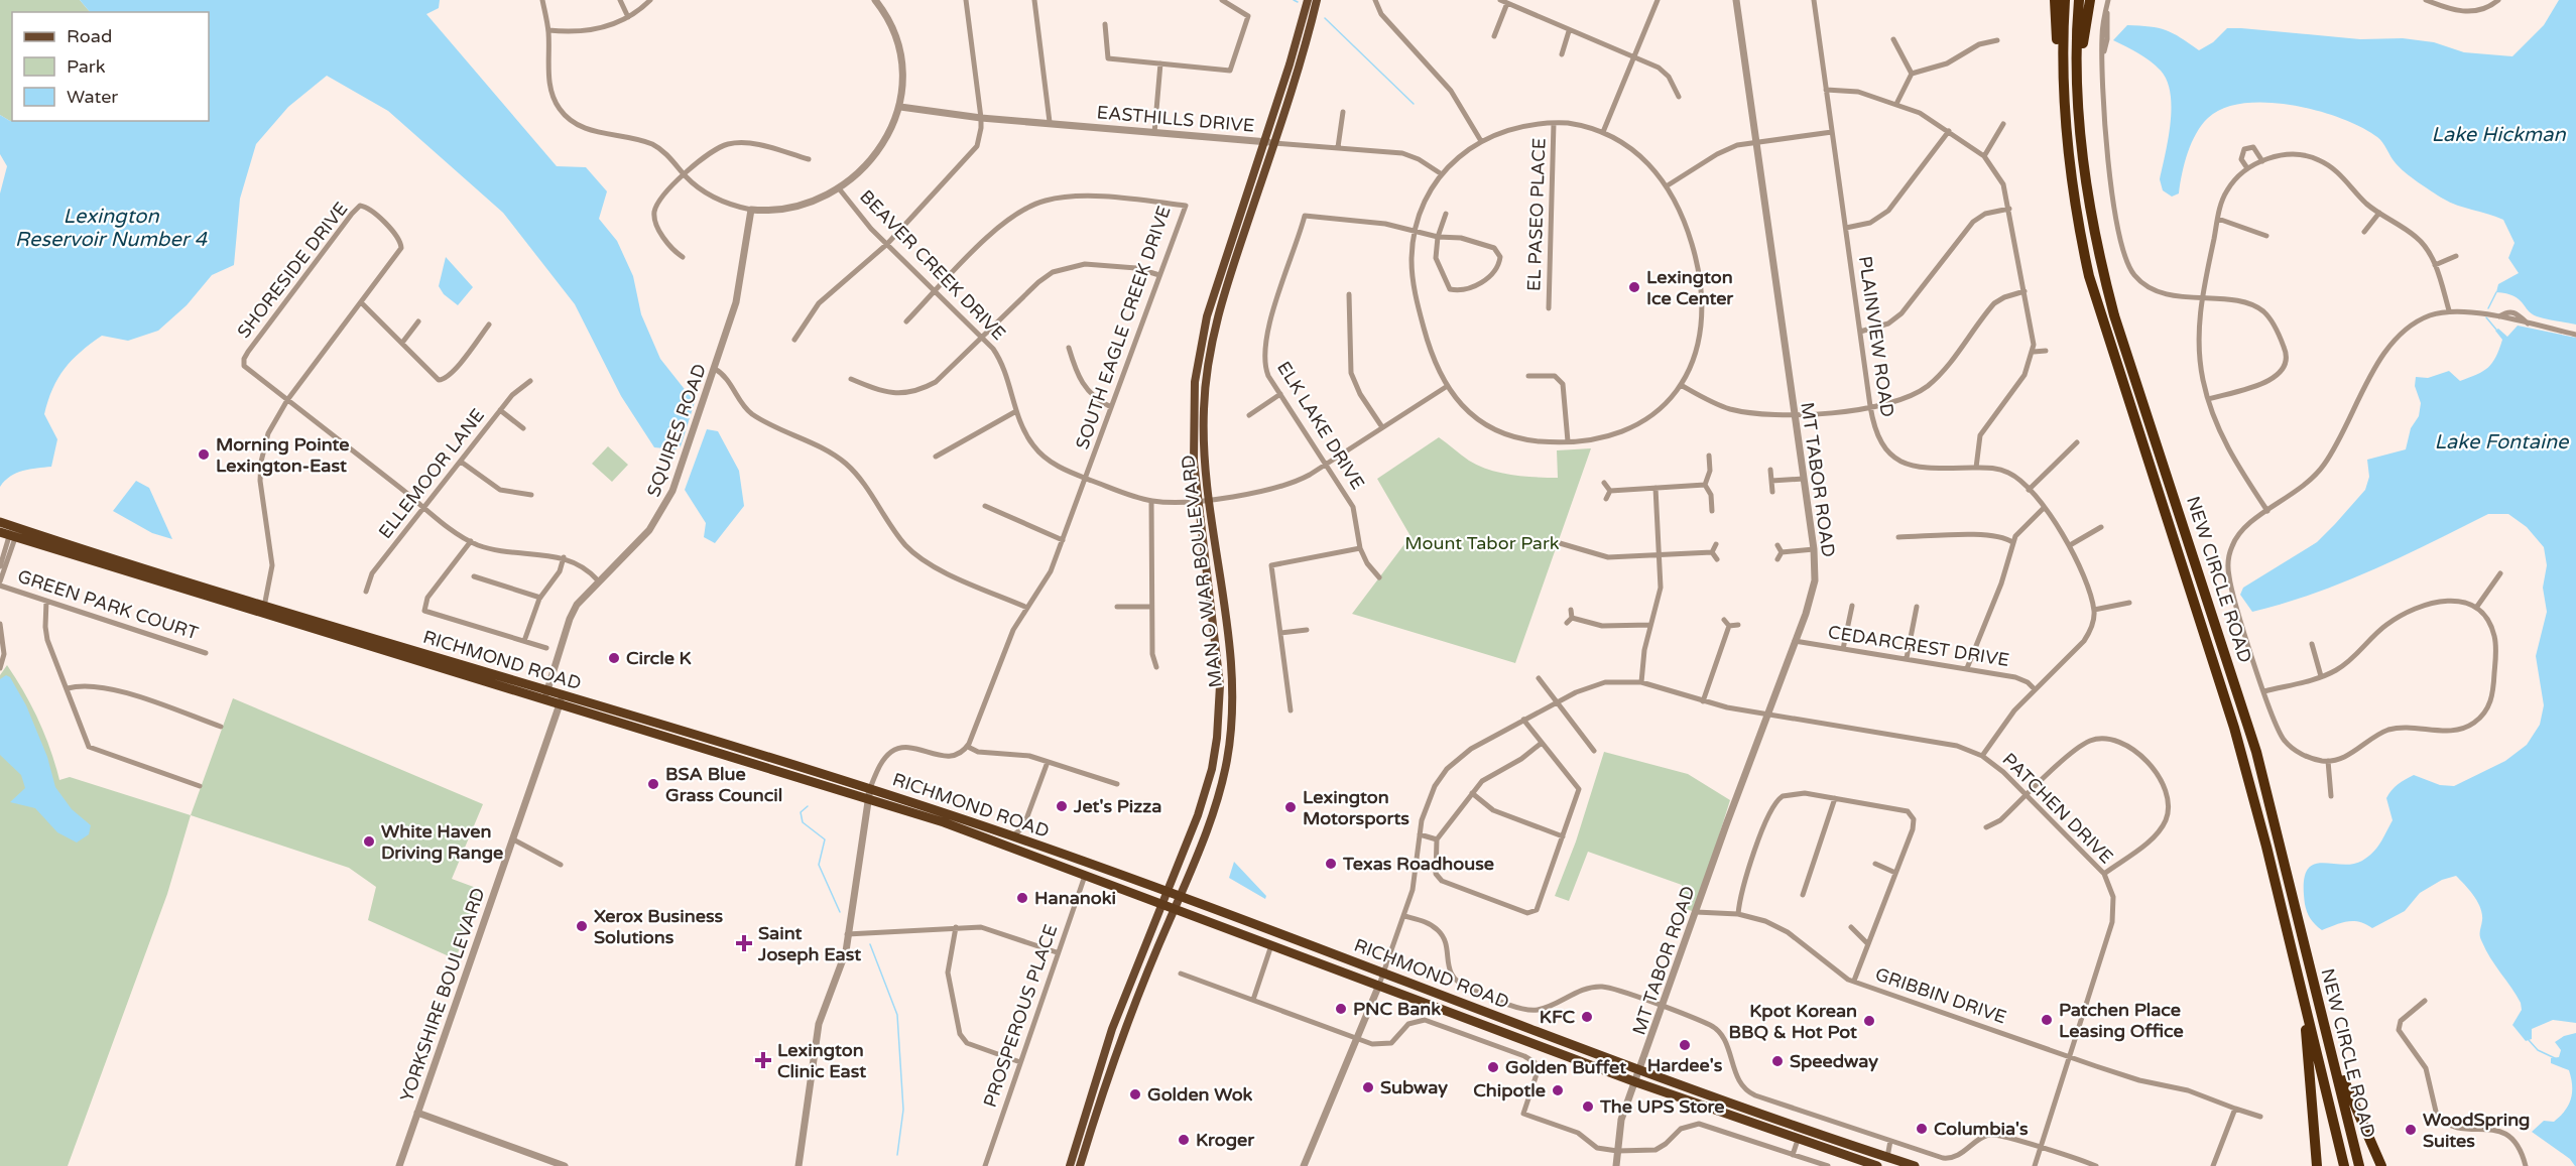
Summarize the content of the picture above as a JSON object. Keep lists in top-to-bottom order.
{
  "streets": {
    "highway": ["NEW CIRCLE ROAD", "RICHMOND ROAD"],
    "main road": ["MAN O WAR BOULEVARD"],
    "street": [
      "EASTHILLS DRIVE",
      "EL PASEO PLACE",
      "BEAVER CREEK DRIVE",
      "SHORESIDE DRIVE",
      "SOUTH EAGLE CREEK DRIVE",
      "PLAINVIEW ROAD",
      "ELK LAKE DRIVE",
      "SQUIRES ROAD",
      "ELLEMOOR LANE",
      "MT TABOR ROAD",
      "GREEN PARK COURT",
      "CEDARCREST DRIVE",
      "PATCHEN DRIVE",
      "YORKSHIRE BOULEVARD",
      "GRIBBIN DRIVE",
      "PROSPEROUS PLACE"
    ]
  },
  "crossings": [
    ["EASTHILLS DRIVE", "MAN O WAR BOULEVARD"],
    ["BEAVER CREEK DRIVE", "SOUTH EAGLE CREEK DRIVE"],
    ["BEAVER CREEK DRIVE", "ELK LAKE DRIVE"],
    ["BEAVER CREEK DRIVE", "MAN O WAR BOULEVARD"],
    ["SHORESIDE DRIVE", "RICHMOND ROAD"],
    ["SOUTH EAGLE CREEK DRIVE", "RICHMOND ROAD"],
    ["SQUIRES ROAD", "RICHMOND ROAD"],
    ["MT TABOR ROAD", "CEDARCREST DRIVE"],
    ["MT TABOR ROAD", "RICHMOND ROAD"],
    ["MT TABOR ROAD", "PATCHEN DRIVE"],
    ["MT TABOR ROAD", "GRIBBIN DRIVE"],
    ["MAN O WAR BOULEVARD", "RICHMOND ROAD"],
    ["RICHMOND ROAD", "PATCHEN DRIVE"],
    ["RICHMOND ROAD", "YORKSHIRE BOULEVARD"],
    ["RICHMOND ROAD", "PROSPEROUS PLACE"],
    ["PATCHEN DRIVE", "GRIBBIN DRIVE"]
  ],
  "water": ["Lake Hickman", "Lexington Reservoir Number 4", "Lake Fontaine"],
  "parks": ["Mount Tabor Park"],
  "places": {
    "other": [
      "Lexington Ice Center",
      "Morning Pointe Lexington-East",
      "Circle K",
      "BSA Blue Grass Council",
      "Jet's Pizza",
      "Lexington Motorsports",
      "White Haven Driving Range",
      "Texas Roadhouse",
      "Hananoki",
      "Xerox Business Solutions",
      "PNC Bank",
      "KFC",
      "Patchen Place Leasing Office",
      "Kpot Korean BBQ & Hot Pot",
      "Hardee's",
      "Speedway",
      "Golden Buffet",
      "Subway",
      "Chipotle",
      "Golden Wok",
      "The UPS Store",
      "Columbia's",
      "WoodSpring Suites",
      "Kroger"
    ],
    "health": ["Saint Joseph East", "Lexington Clinic East"]
  },
  "legend": ["Road", "Park", "Water"]
}
